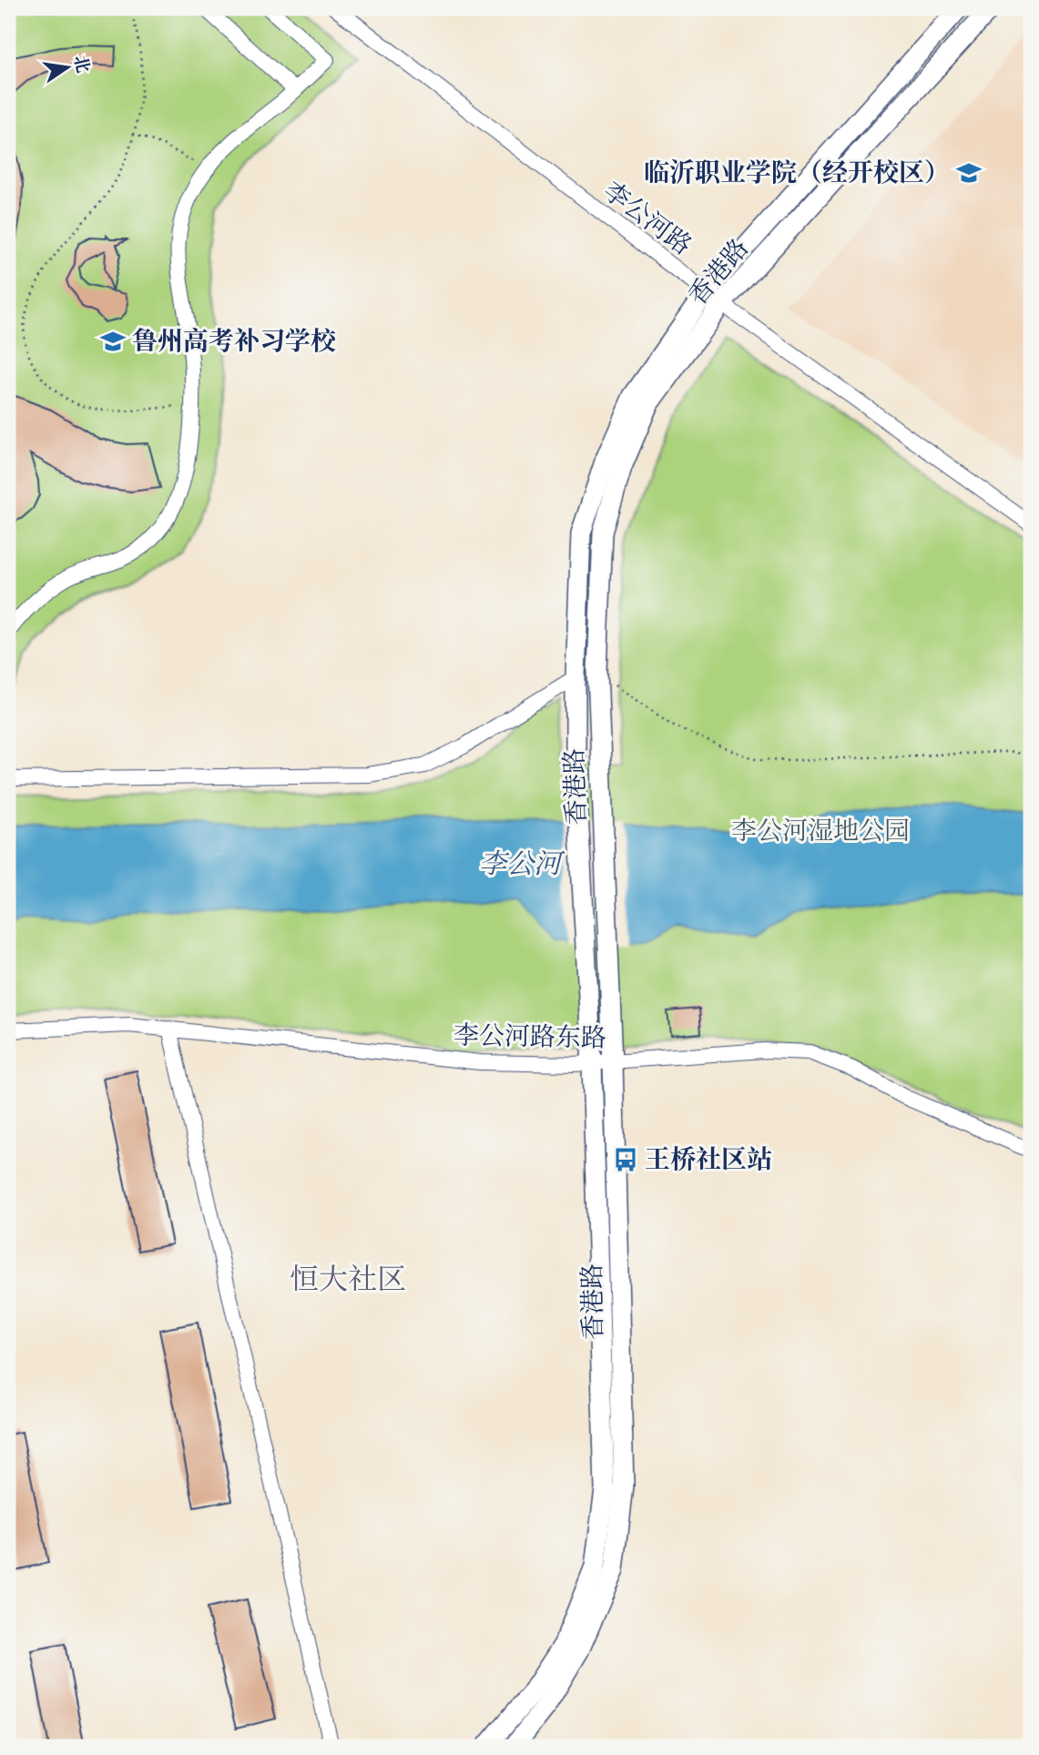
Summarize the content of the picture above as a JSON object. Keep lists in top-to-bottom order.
{
  "streets": {
    "main road": ["香港路"],
    "street": ["李公河路", "李公河路东路"]
  },
  "crossings": [
    ["李公河路", "香港路"],
    ["香港路", "李公河路东路"]
  ],
  "districts": ["恒大社区"],
  "water": ["李公河"],
  "parks": ["李公河湿地公园"],
  "places": {
    "school or university": ["临沂职业学院（经开校区）", "鲁州高考补习学校"],
    "bus stop": ["王桥社区站"]
  },
  "north": "right"
}
